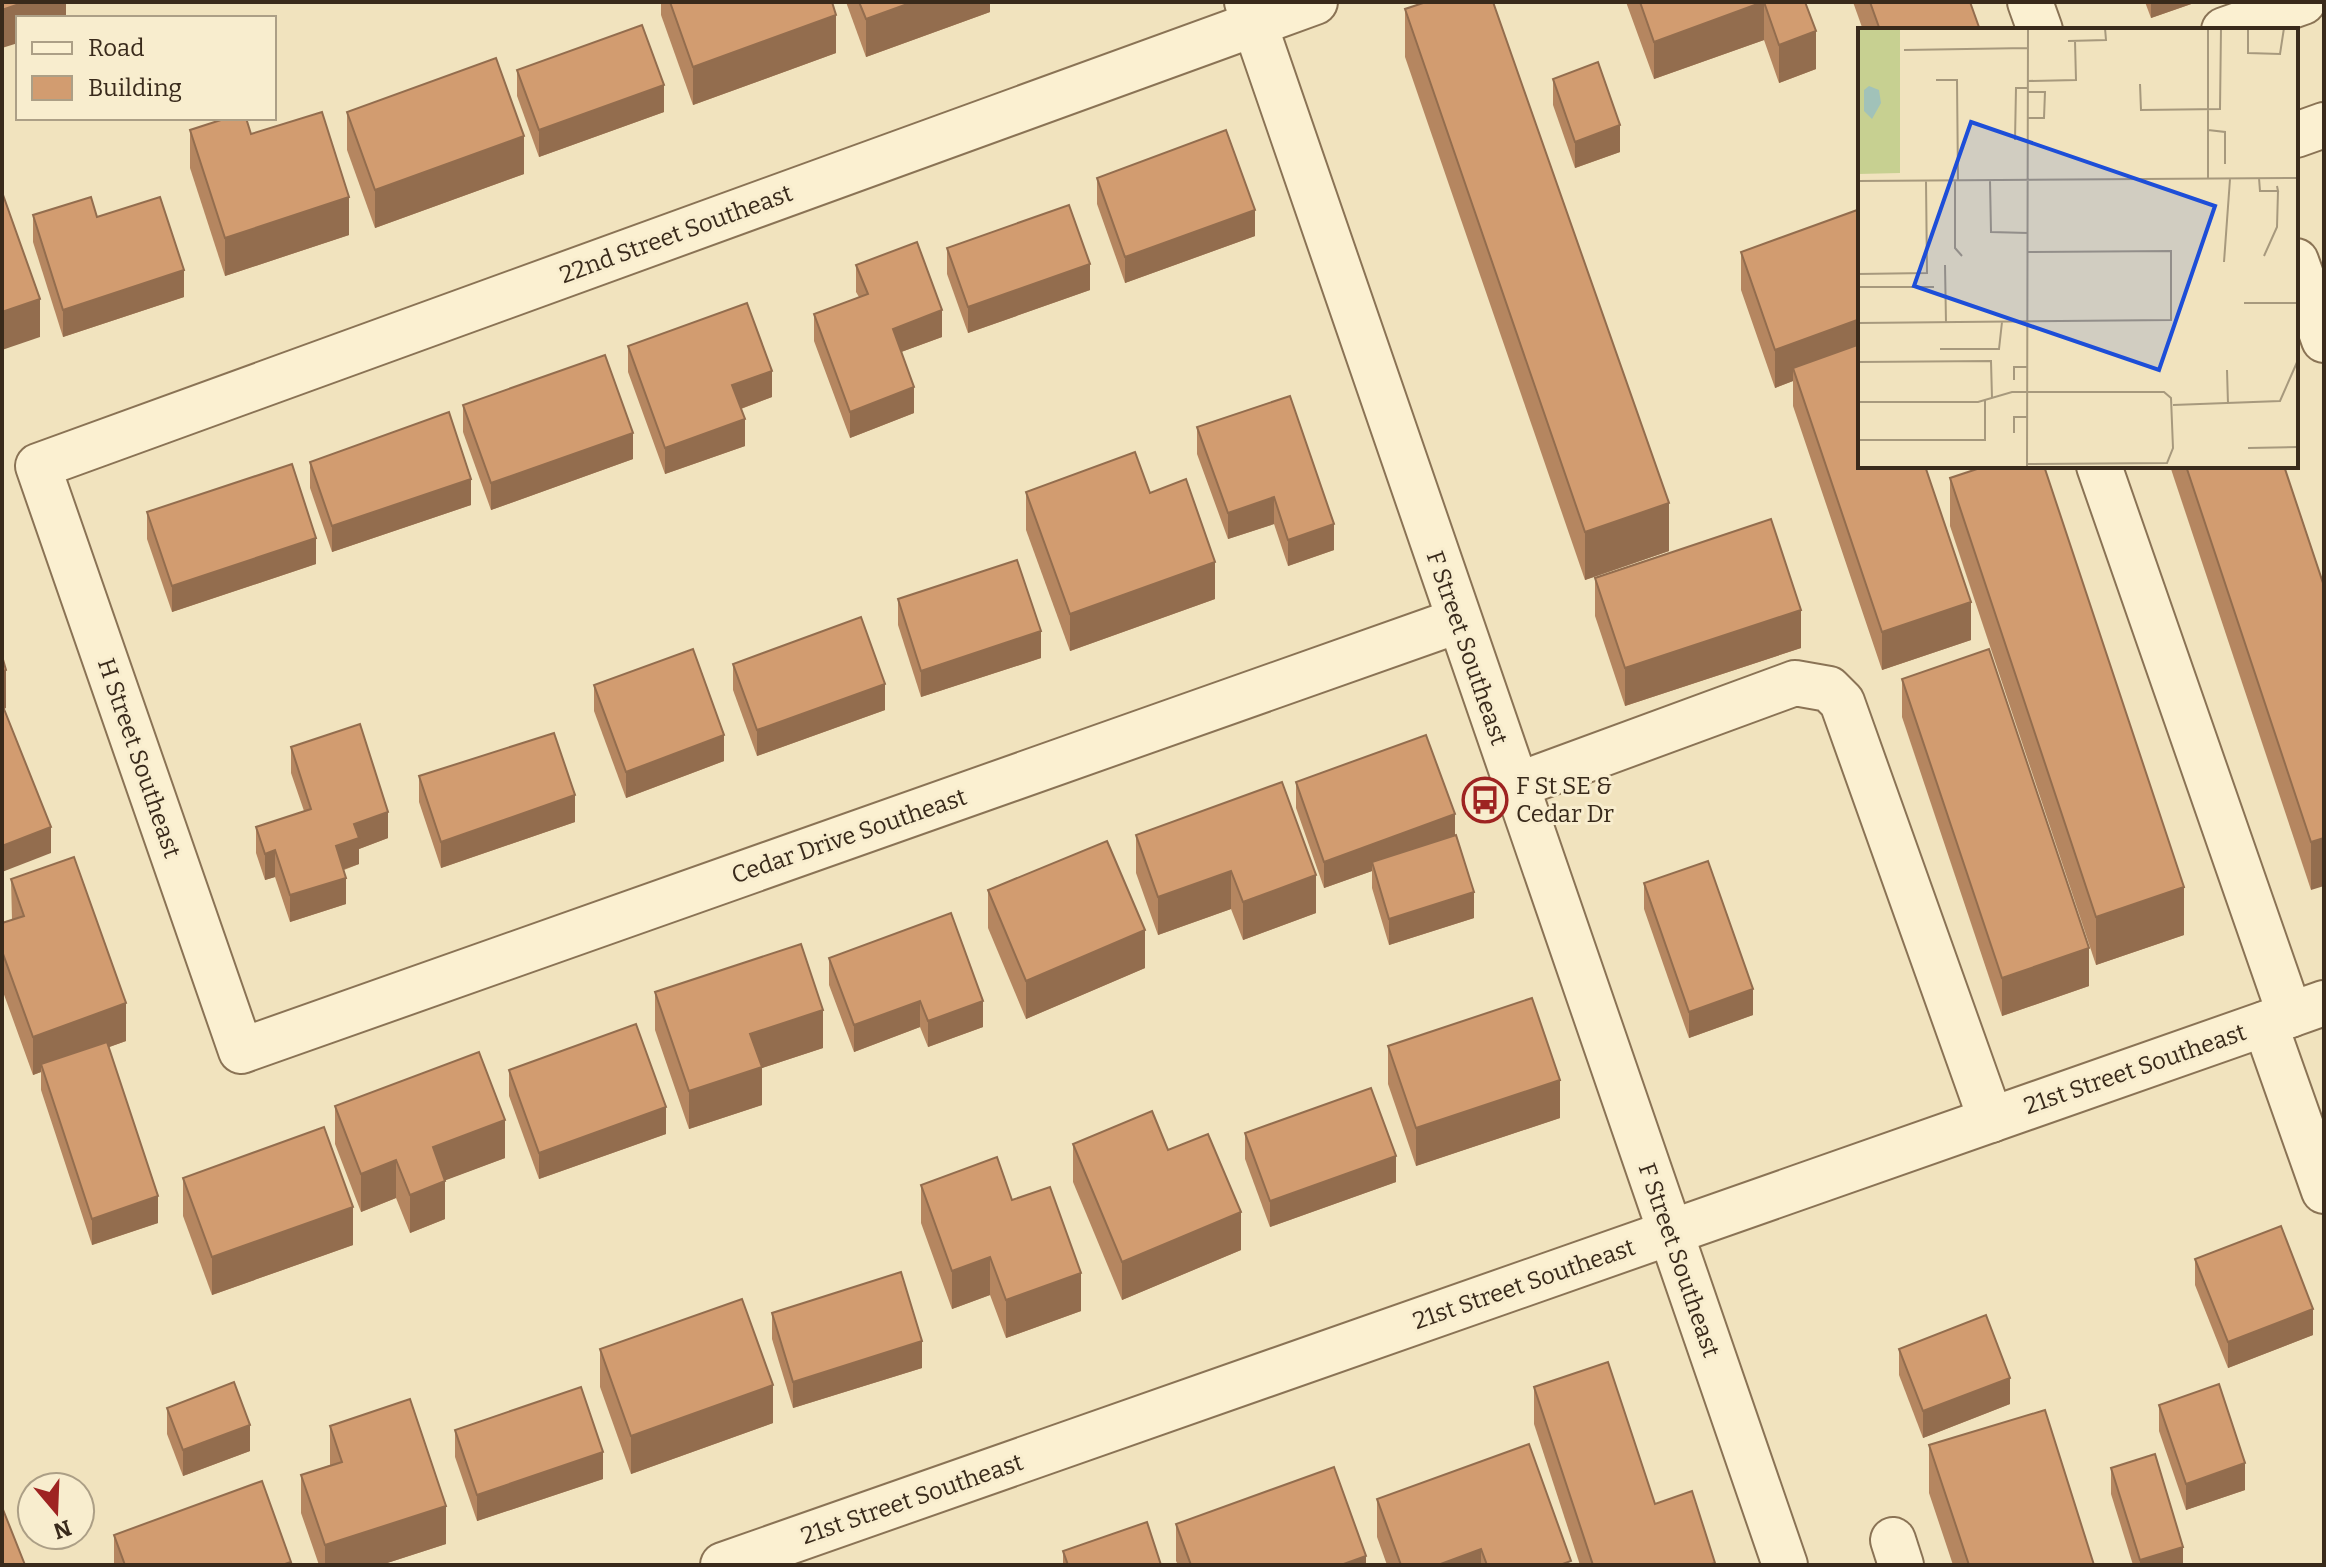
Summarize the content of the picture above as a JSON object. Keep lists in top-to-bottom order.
{
  "streets": {
    "street": [
      "22nd Street Southeast",
      "F Street Southeast",
      "H Street Southeast",
      "Cedar Drive Southeast",
      "21st Street Southeast"
    ]
  },
  "crossings": [
    ["22nd Street Southeast", "F Street Southeast"],
    ["22nd Street Southeast", "H Street Southeast"],
    ["F Street Southeast", "Cedar Drive Southeast"],
    ["F Street Southeast", "21st Street Southeast"],
    ["H Street Southeast", "Cedar Drive Southeast"]
  ],
  "places": {
    "bus stop": ["F St SE & Cedar Dr"]
  },
  "legend": ["Road", "Building"],
  "north": "bottom"
}
